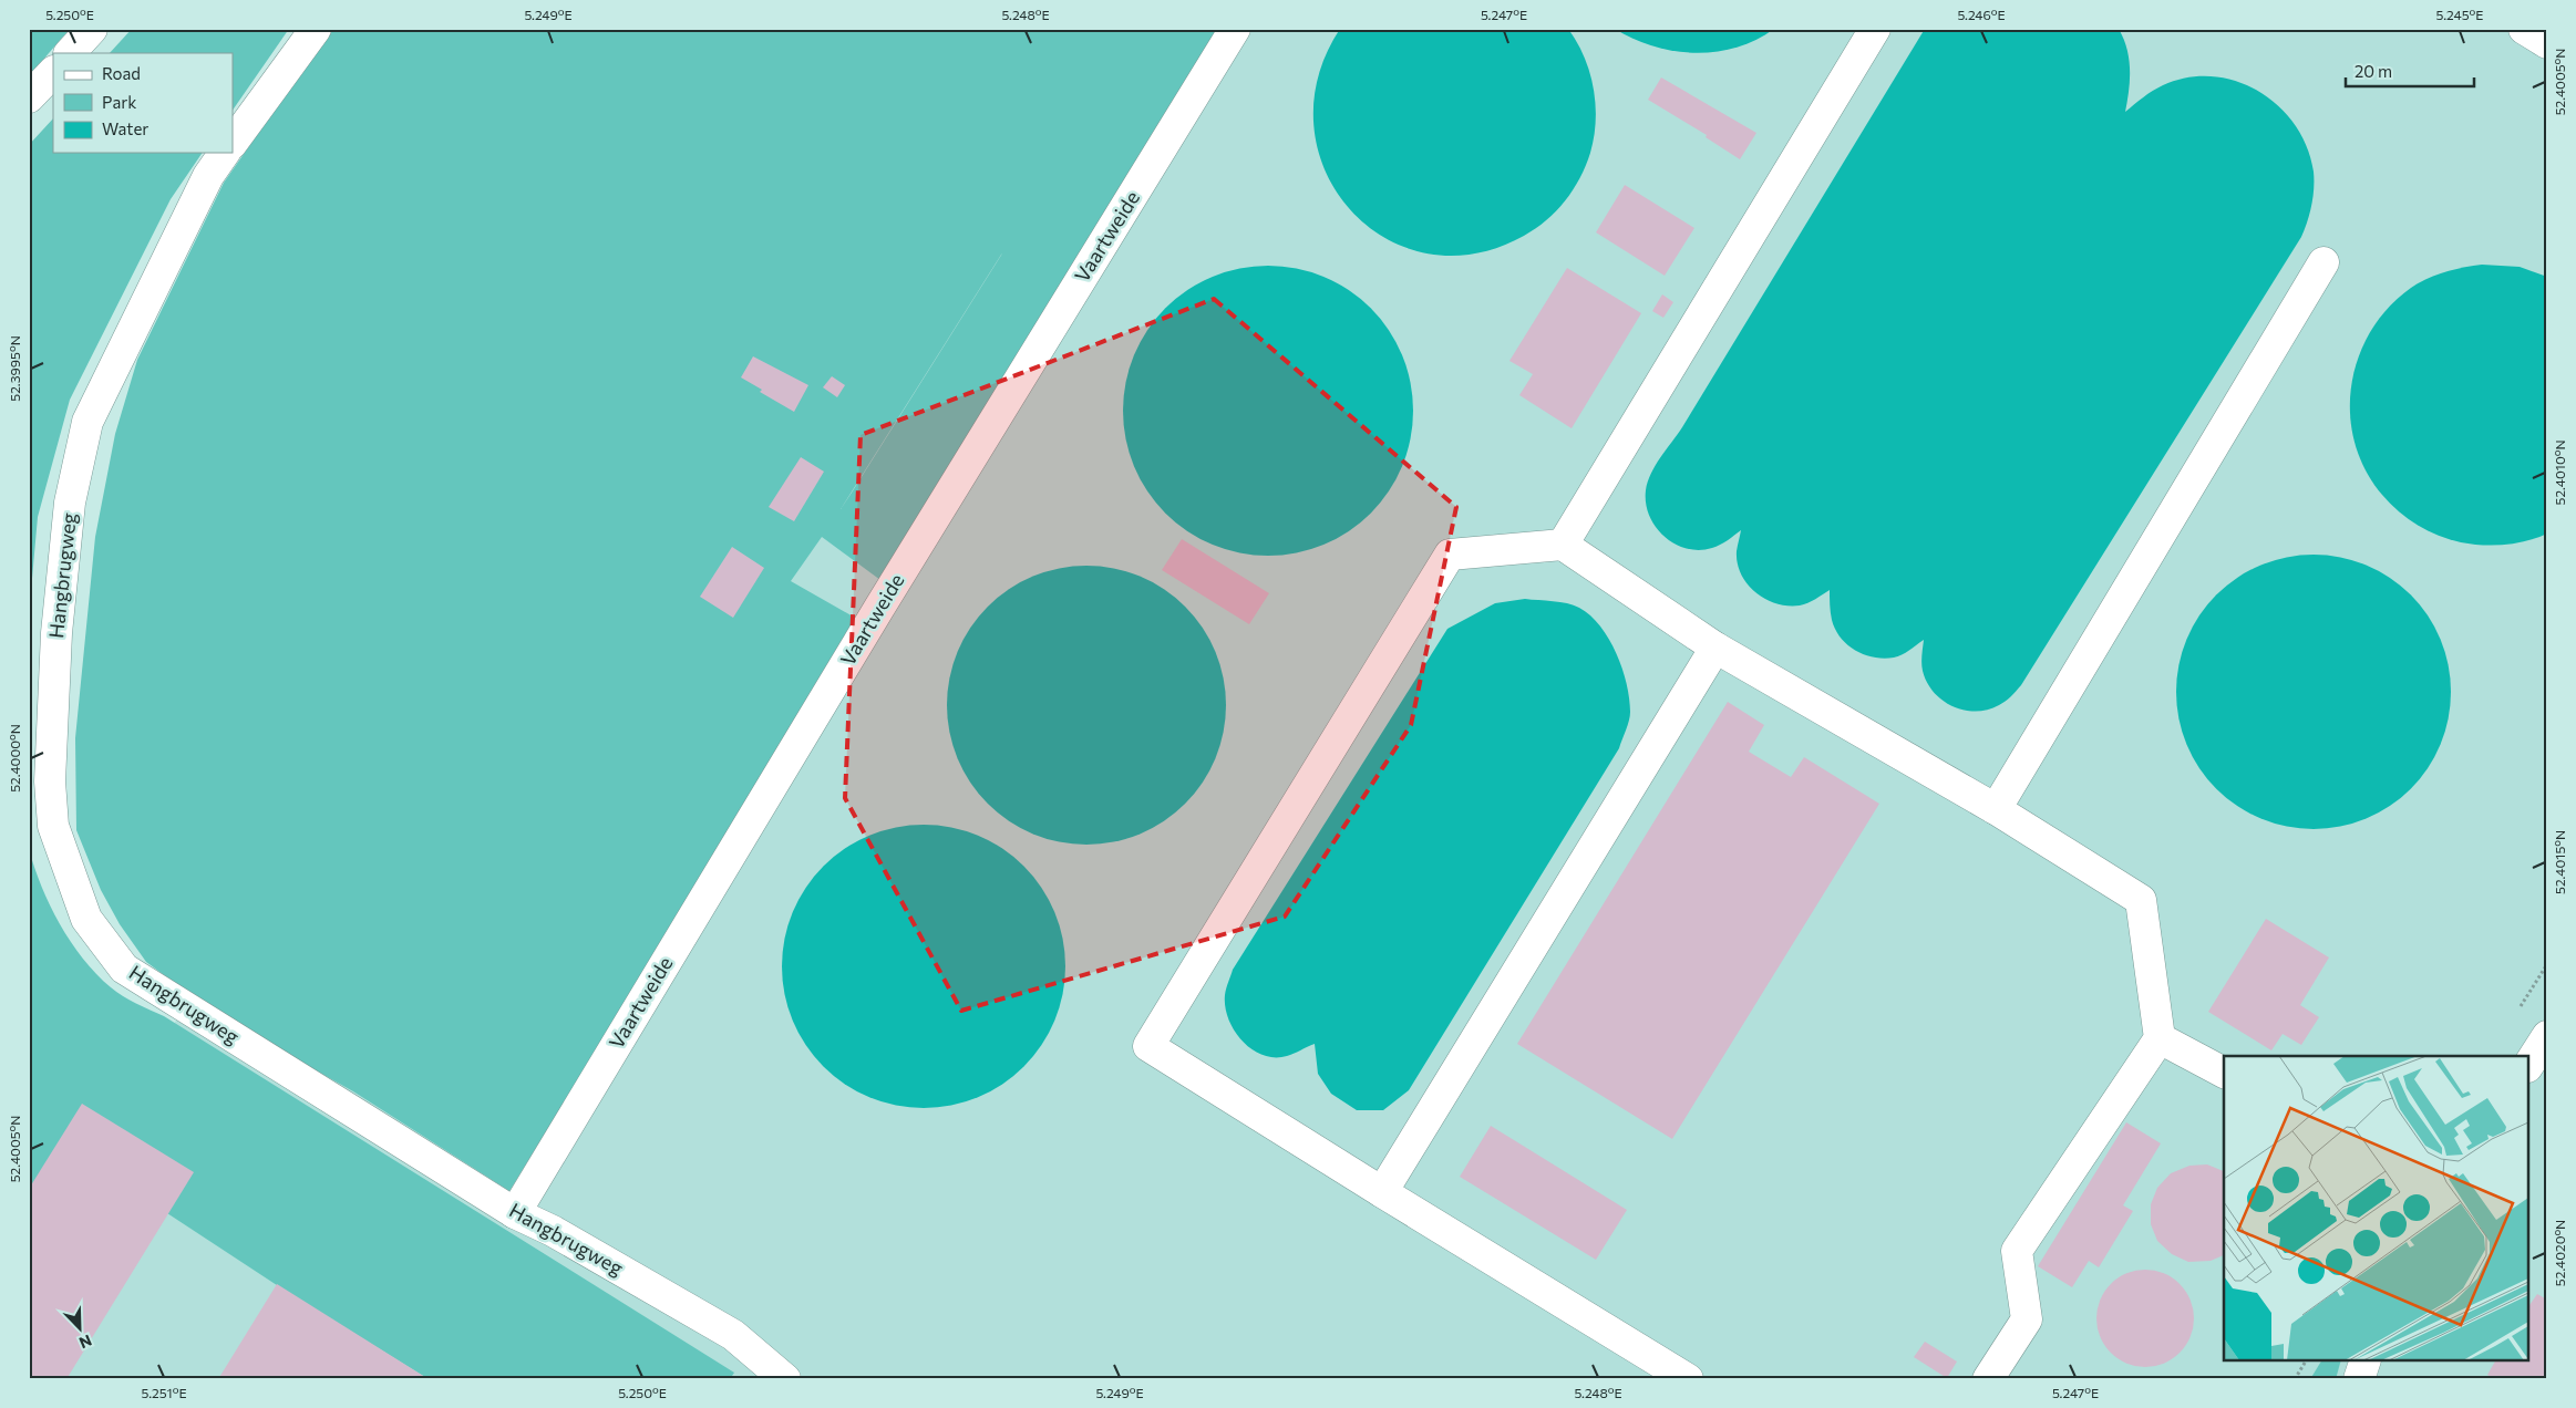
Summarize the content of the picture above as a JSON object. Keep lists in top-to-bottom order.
{
  "streets": {
    "main road": ["Vaartweide", "Hangbrugweg"]
  },
  "crossings": [
    ["Vaartweide", "Hangbrugweg"]
  ],
  "legend": ["Road", "Park", "Water"],
  "scale_bar": "20 m",
  "north": "bottom right",
  "coordinates": [
    "5.250°E",
    "5.249°E",
    "5.248°E",
    "5.247°E",
    "5.246°E",
    "5.245°E",
    "52.4005°N",
    "52.3995°N",
    "52.4010°N",
    "52.4000°N",
    "52.4015°N",
    "52.4020°N",
    "5.251°E"
  ]
}
